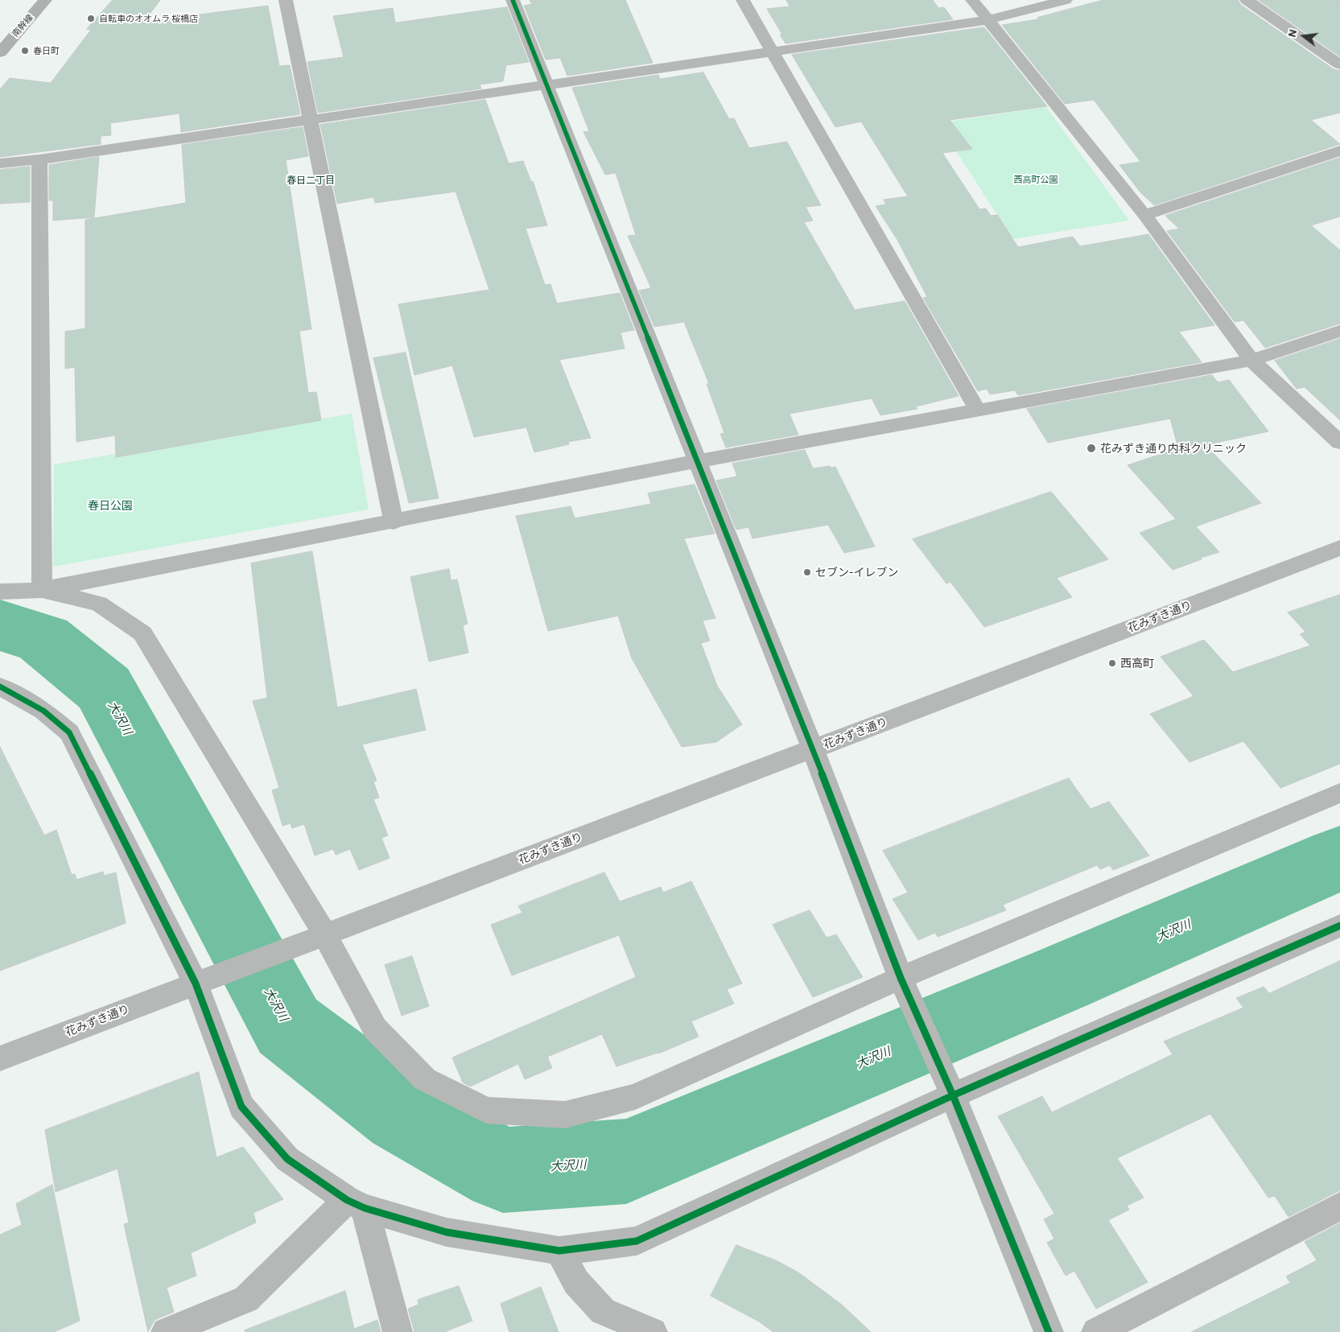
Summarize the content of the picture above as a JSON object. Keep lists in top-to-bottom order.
{
  "streets": {
    "main road": ["南幹線"],
    "street": ["花みずき通り"]
  },
  "districts": ["春日二丁目"],
  "water": ["大沢川"],
  "parks": ["西高町公園", "春日公園"],
  "places": [
    "自転車のオオムラ 桜橋店",
    "春日町",
    "花みずき通り内科クリニック",
    "セブン-イレブン",
    "西高町"
  ],
  "north": "left"
}
